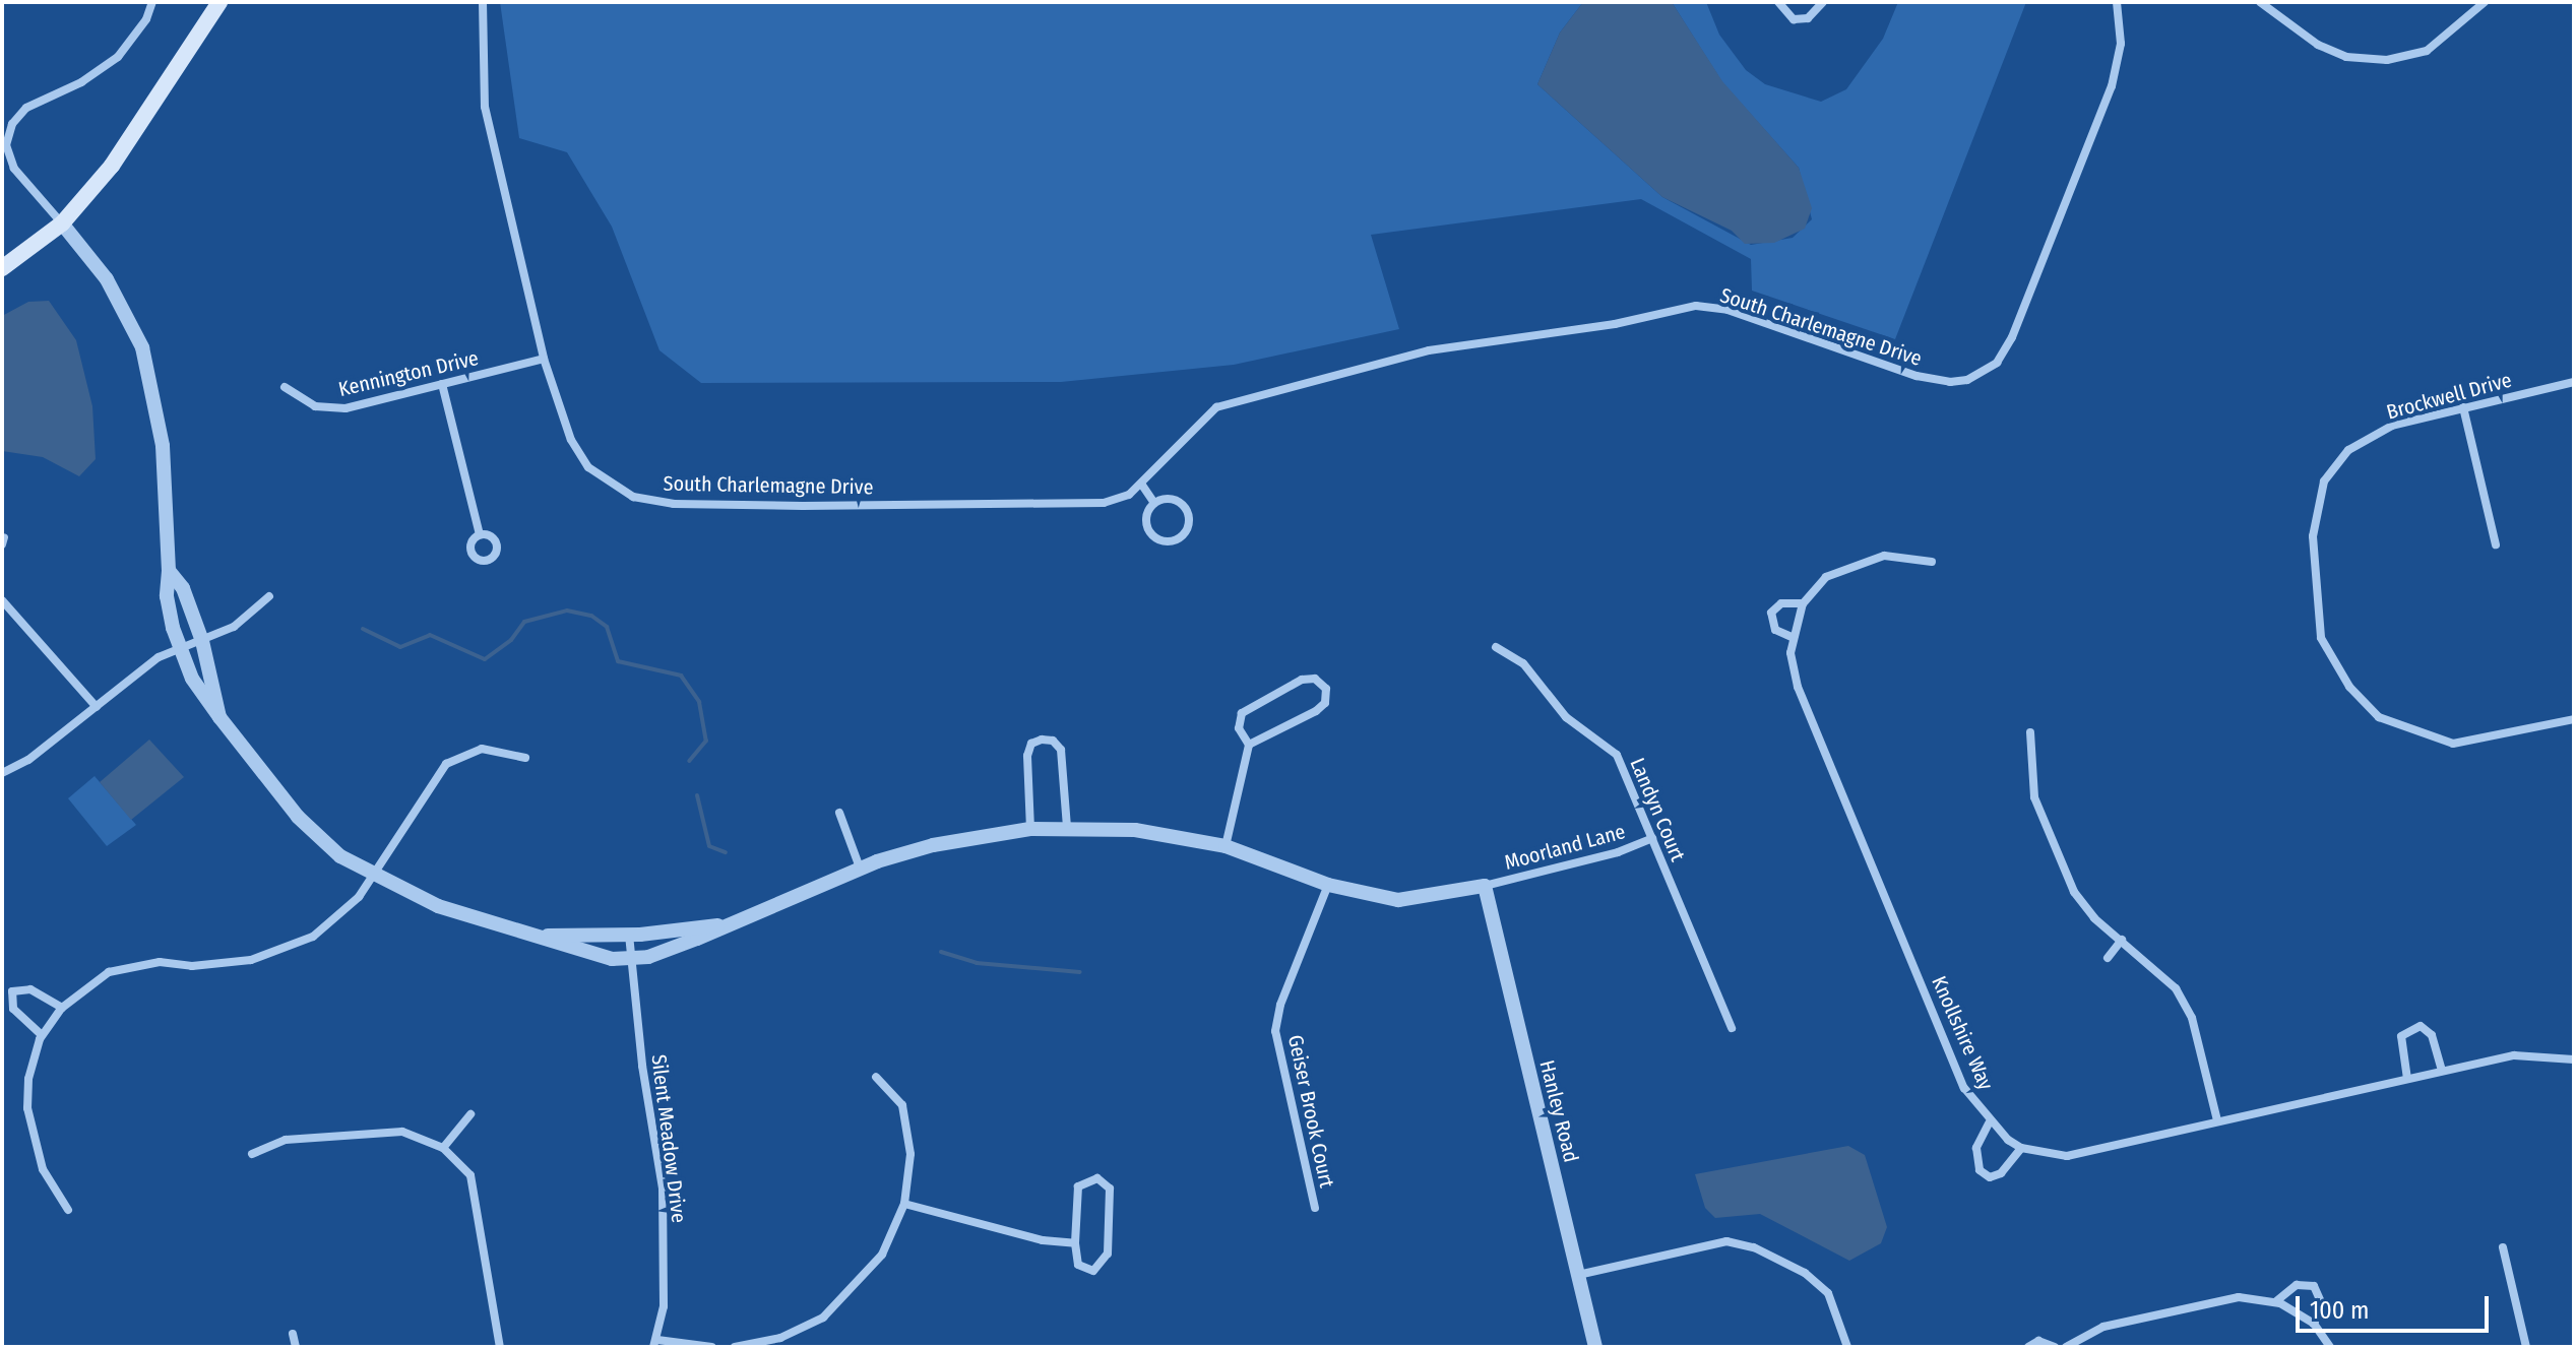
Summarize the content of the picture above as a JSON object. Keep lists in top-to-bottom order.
{
  "streets": {
    "street": [
      "South Charlemagne Drive",
      "Kennington Drive",
      "Brockwell Drive",
      "Landyn Court",
      "Moorland Lane",
      "Knollshire Way",
      "Geiser Brook Court",
      "Hanley Road",
      "Silent Meadow Drive"
    ]
  },
  "crossings": [
    ["South Charlemagne Drive", "Kennington Drive"],
    ["Landyn Court", "Moorland Lane"],
    ["Moorland Lane", "Hanley Road"]
  ],
  "scale_bar": "100 m"
}
